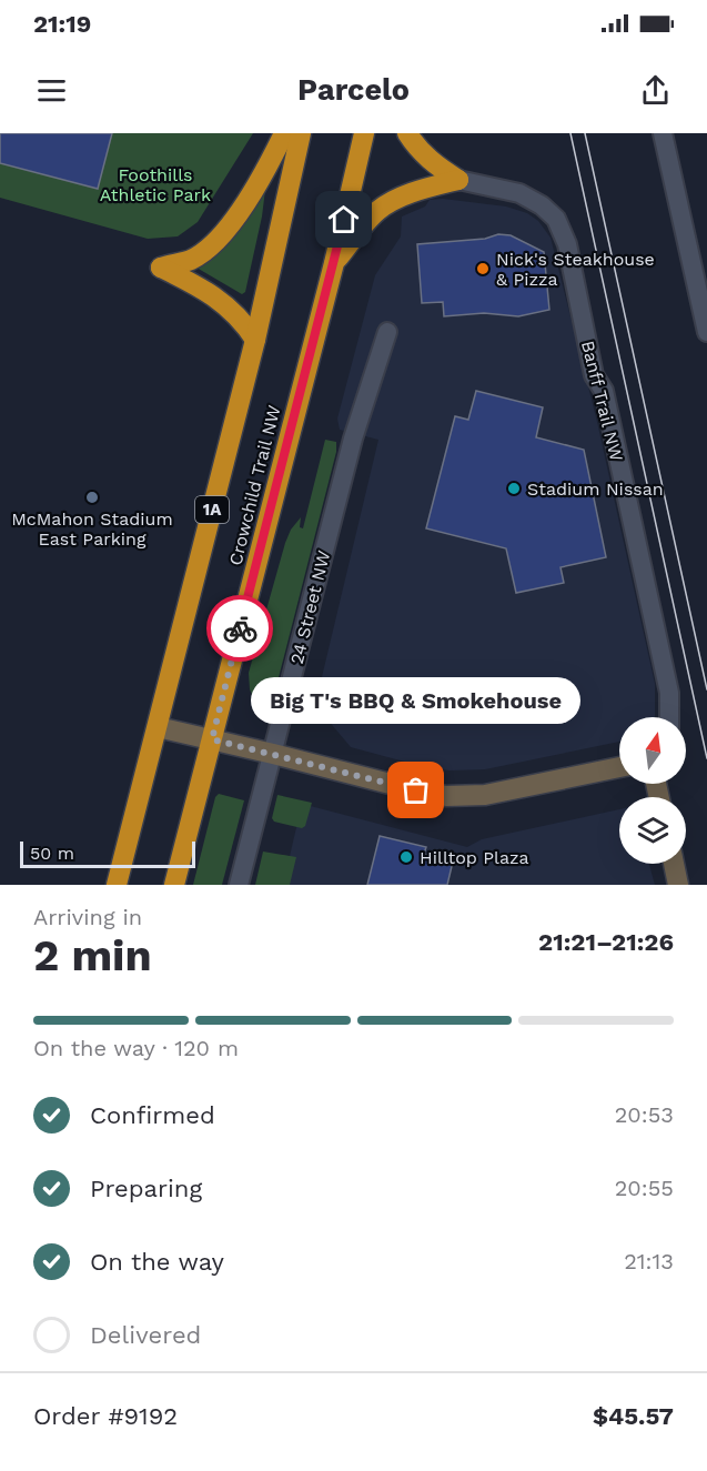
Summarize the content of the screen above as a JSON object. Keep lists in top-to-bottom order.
{
  "streets": {
    "highway": ["Crowchild Trail NW", "1A"],
    "street": ["Banff Trail NW", "24 Street NW"]
  },
  "parks": ["Foothills Athletic Park"],
  "places": [
    "Nick's Steakhouse & Pizza",
    "Stadium Nissan",
    "McMahon Stadium East Parking",
    "Big T's BBQ & Smokehouse",
    "Hilltop Plaza"
  ],
  "scale_bar": "50 m",
  "north": "top",
  "page": {
    "status": "21:19",
    "header": "Parcelo",
    "bubble": "Big T's BBQ & Smokehouse",
    "scale": "50 m",
    "heading": ["2 min", "Arriving in", "21:21–21:26"],
    "panel": ["Order #9192", "$45.57"],
    "bar": "On the way · 120 m",
    "list": [
      ["Confirmed", "20:53"],
      ["Preparing", "20:55"],
      ["On the way", "21:13"],
      "Delivered"
    ]
  }
}
